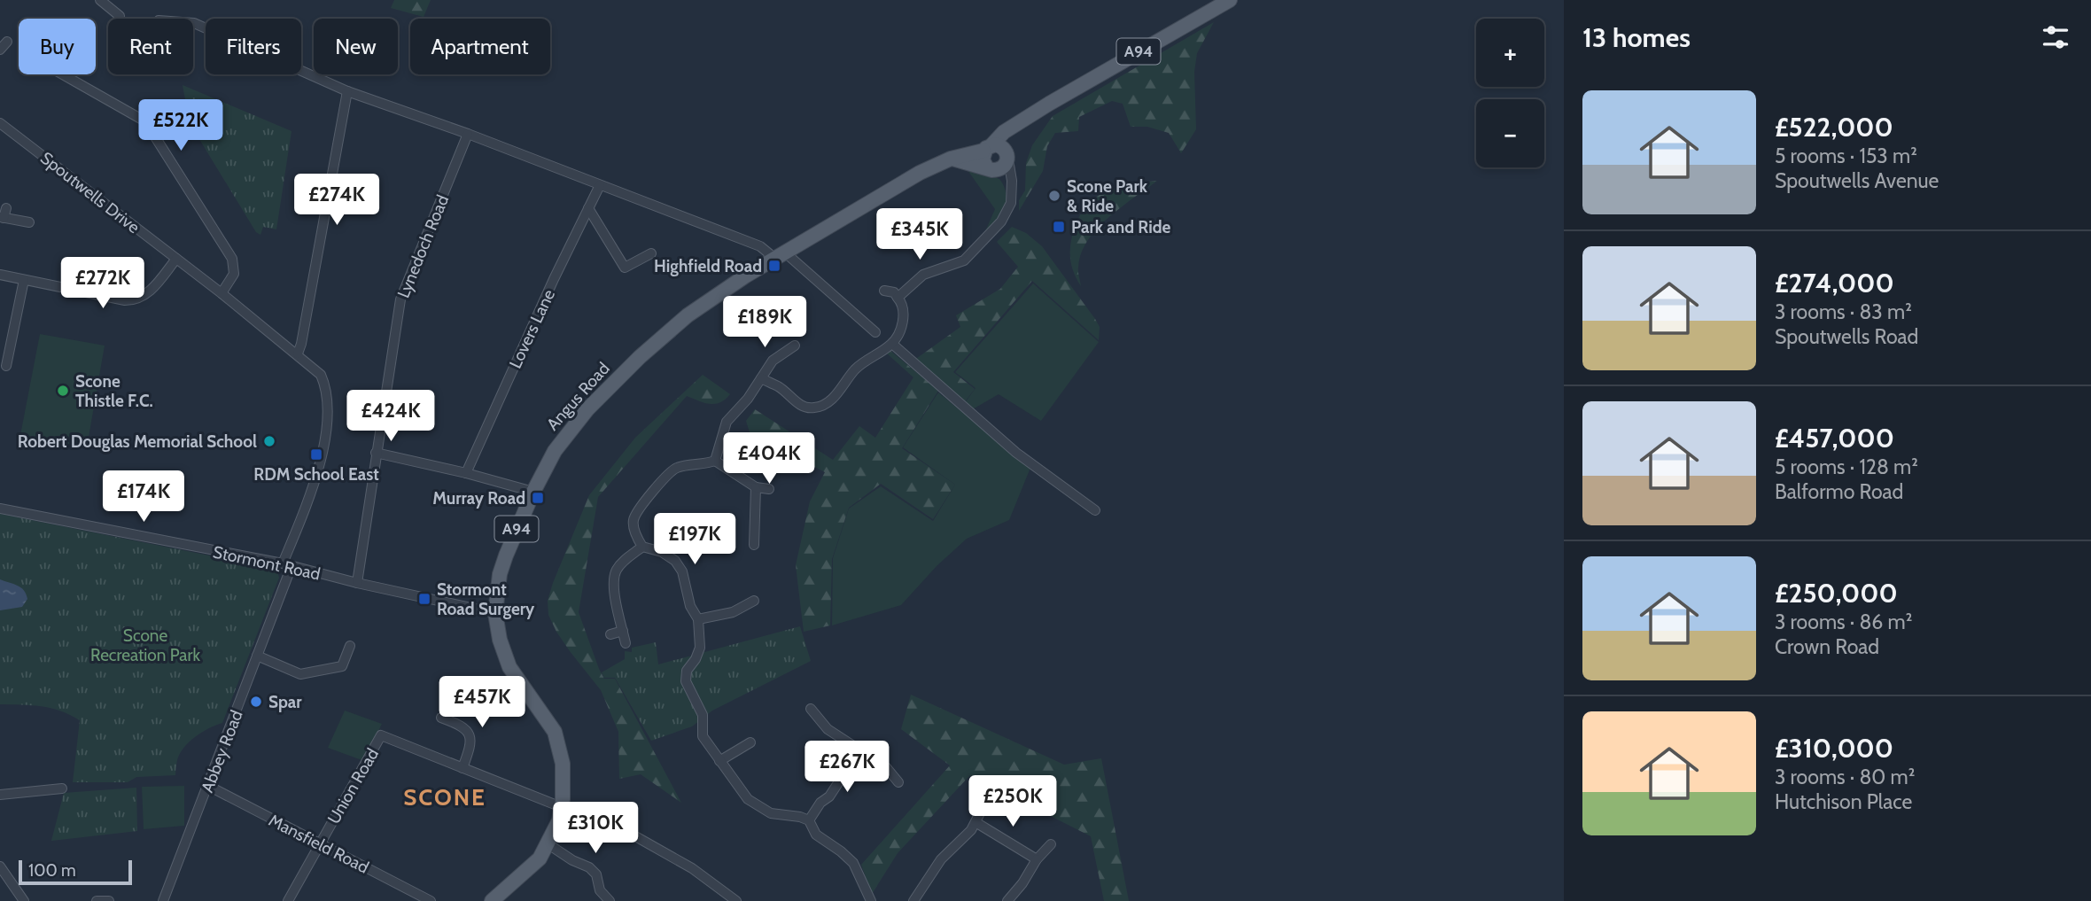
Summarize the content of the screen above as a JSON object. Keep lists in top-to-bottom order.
{
  "streets": {
    "main road": ["A94", "Angus Road"],
    "street": [
      "Spoutwells Drive",
      "Lynedoch Road",
      "Lovers Lane",
      "Stormont Road",
      "Abbey Road",
      "Union Road",
      "Mansfield Road"
    ]
  },
  "crossings": [
    ["A94", "Angus Road"],
    ["Spoutwells Drive", "Stormont Road"],
    ["Spoutwells Drive", "Abbey Road"],
    ["Lynedoch Road", "Stormont Road"],
    ["Angus Road", "Stormont Road"],
    ["Stormont Road", "Abbey Road"],
    ["Abbey Road", "Mansfield Road"],
    ["Union Road", "Mansfield Road"]
  ],
  "districts": ["SCONE"],
  "parks": ["Scone Recreation Park"],
  "places": {
    "other": [
      "Scone Park & Ride",
      "Scone Thistle F.C.",
      "Robert Douglas Memorial School",
      "Spar"
    ],
    "transit": [
      "Park and Ride",
      "Highfield Road",
      "RDM School East",
      "Murray Road",
      "Stormont Road Surgery"
    ]
  },
  "scale_bar": "100 m",
  "page": {
    "heading": "13 homes",
    "map_buttons": ["+", "−"],
    "chip": [
      "Buy",
      "Rent",
      "Filters",
      "New",
      "Apartment"
    ],
    "list": [
      {
        "name": "£522,000",
        "note": "5 rooms · 153 m² · Spoutwells Avenue"
      },
      {
        "name": "£274,000",
        "note": "3 rooms · 83 m² · Spoutwells Road"
      },
      {
        "name": "£457,000",
        "note": "5 rooms · 128 m² · Balformo Road"
      },
      {
        "name": "£250,000",
        "note": "3 rooms · 86 m² · Crown Road"
      },
      {
        "name": "£310,000",
        "note": "3 rooms · 80 m² · Hutchison Place"
      }
    ],
    "price": [
      "£522K",
      "£274K",
      "£345K",
      "£272K",
      "£189K",
      "£424K",
      "£404K",
      "£174K",
      "£197K",
      "£457K",
      "£267K",
      "£250K",
      "£310K"
    ],
    "scale": "100 m"
  }
}
